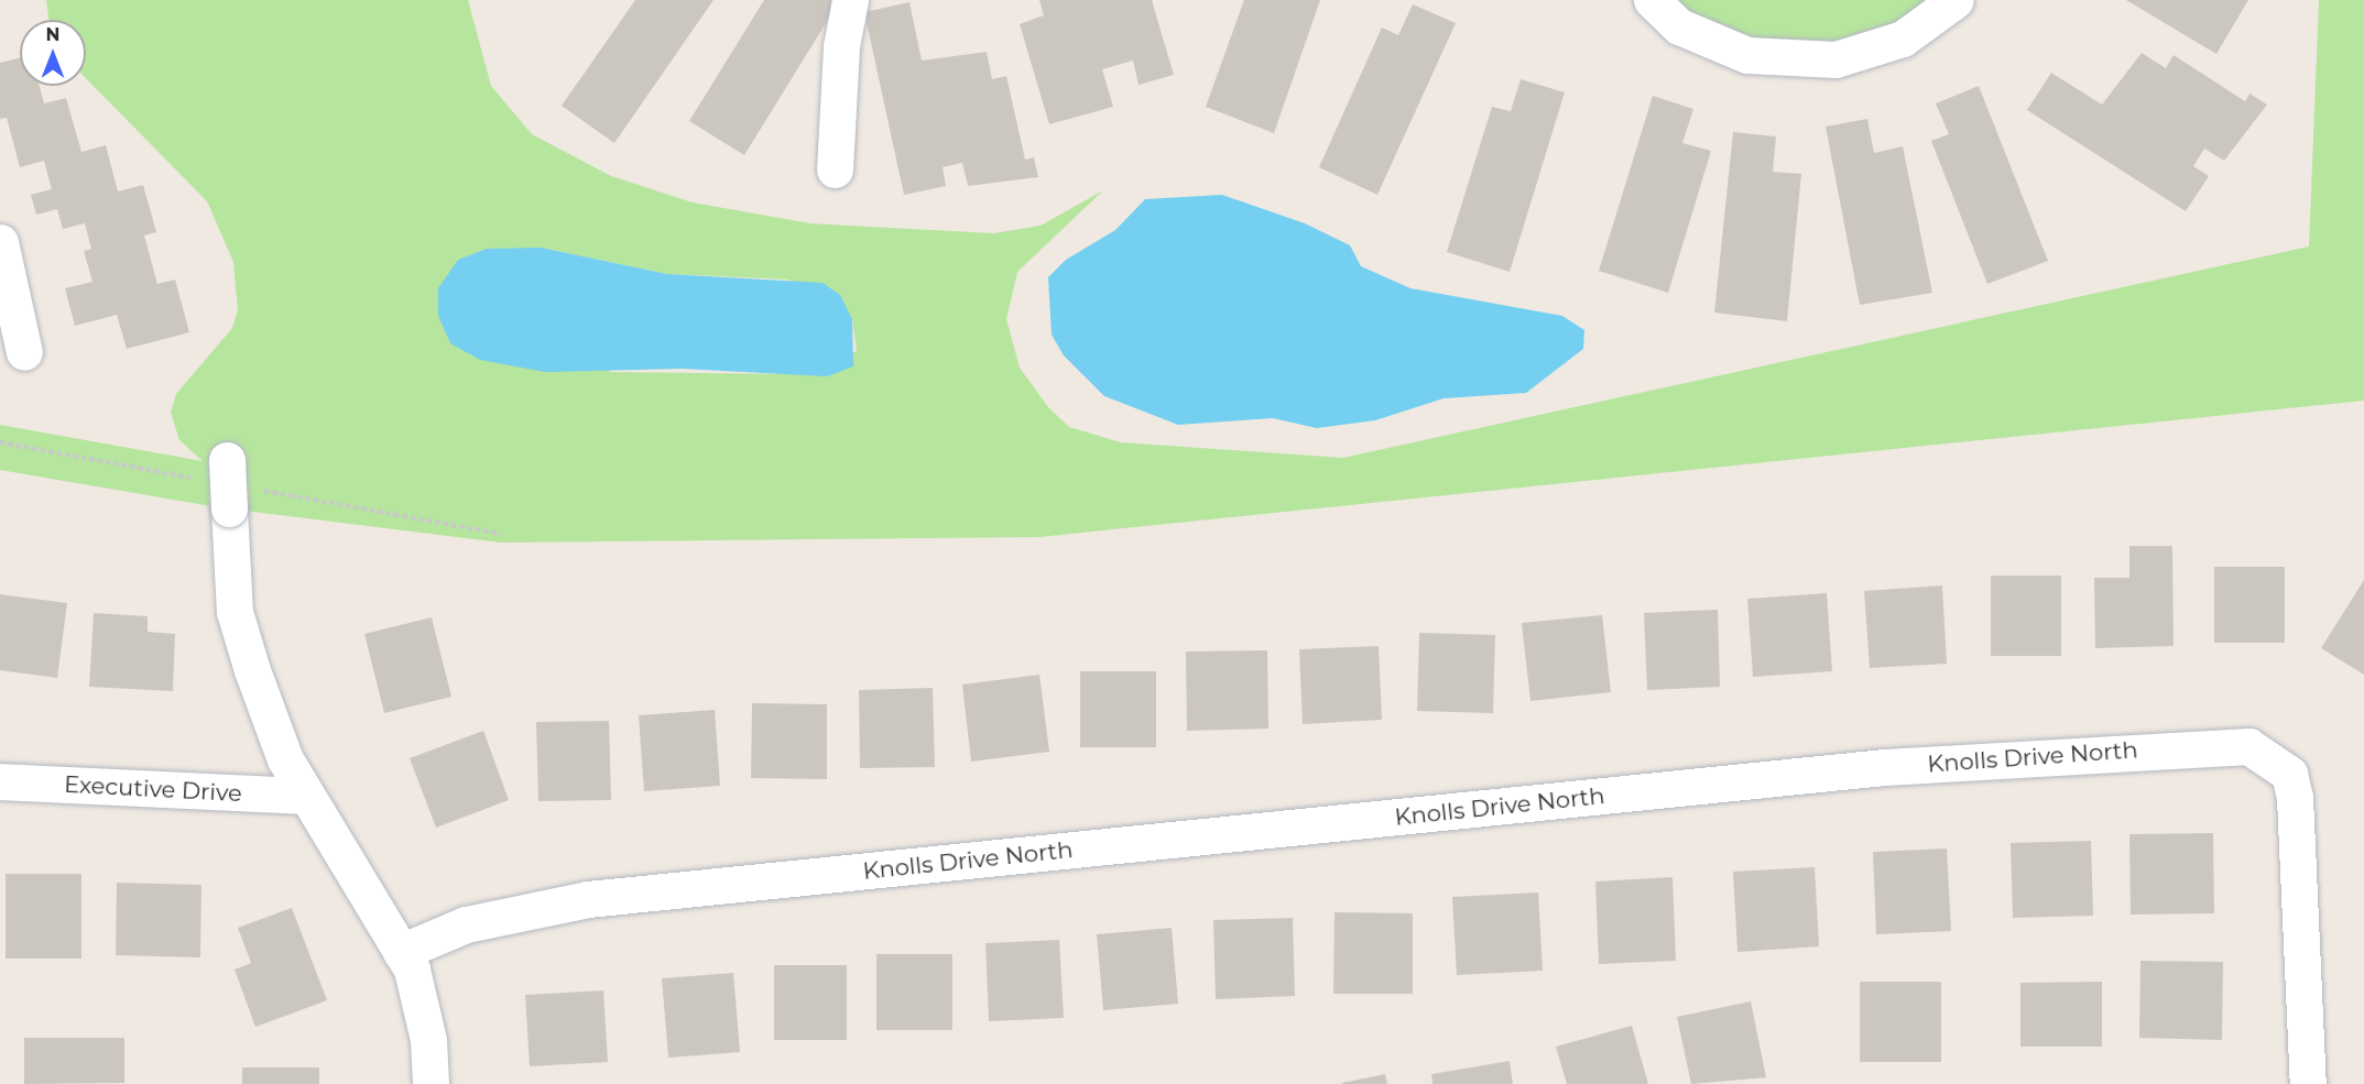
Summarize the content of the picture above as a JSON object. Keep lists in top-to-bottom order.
{
  "streets": {
    "street": ["Knolls Drive North", "Executive Drive"]
  },
  "north": "top"
}
